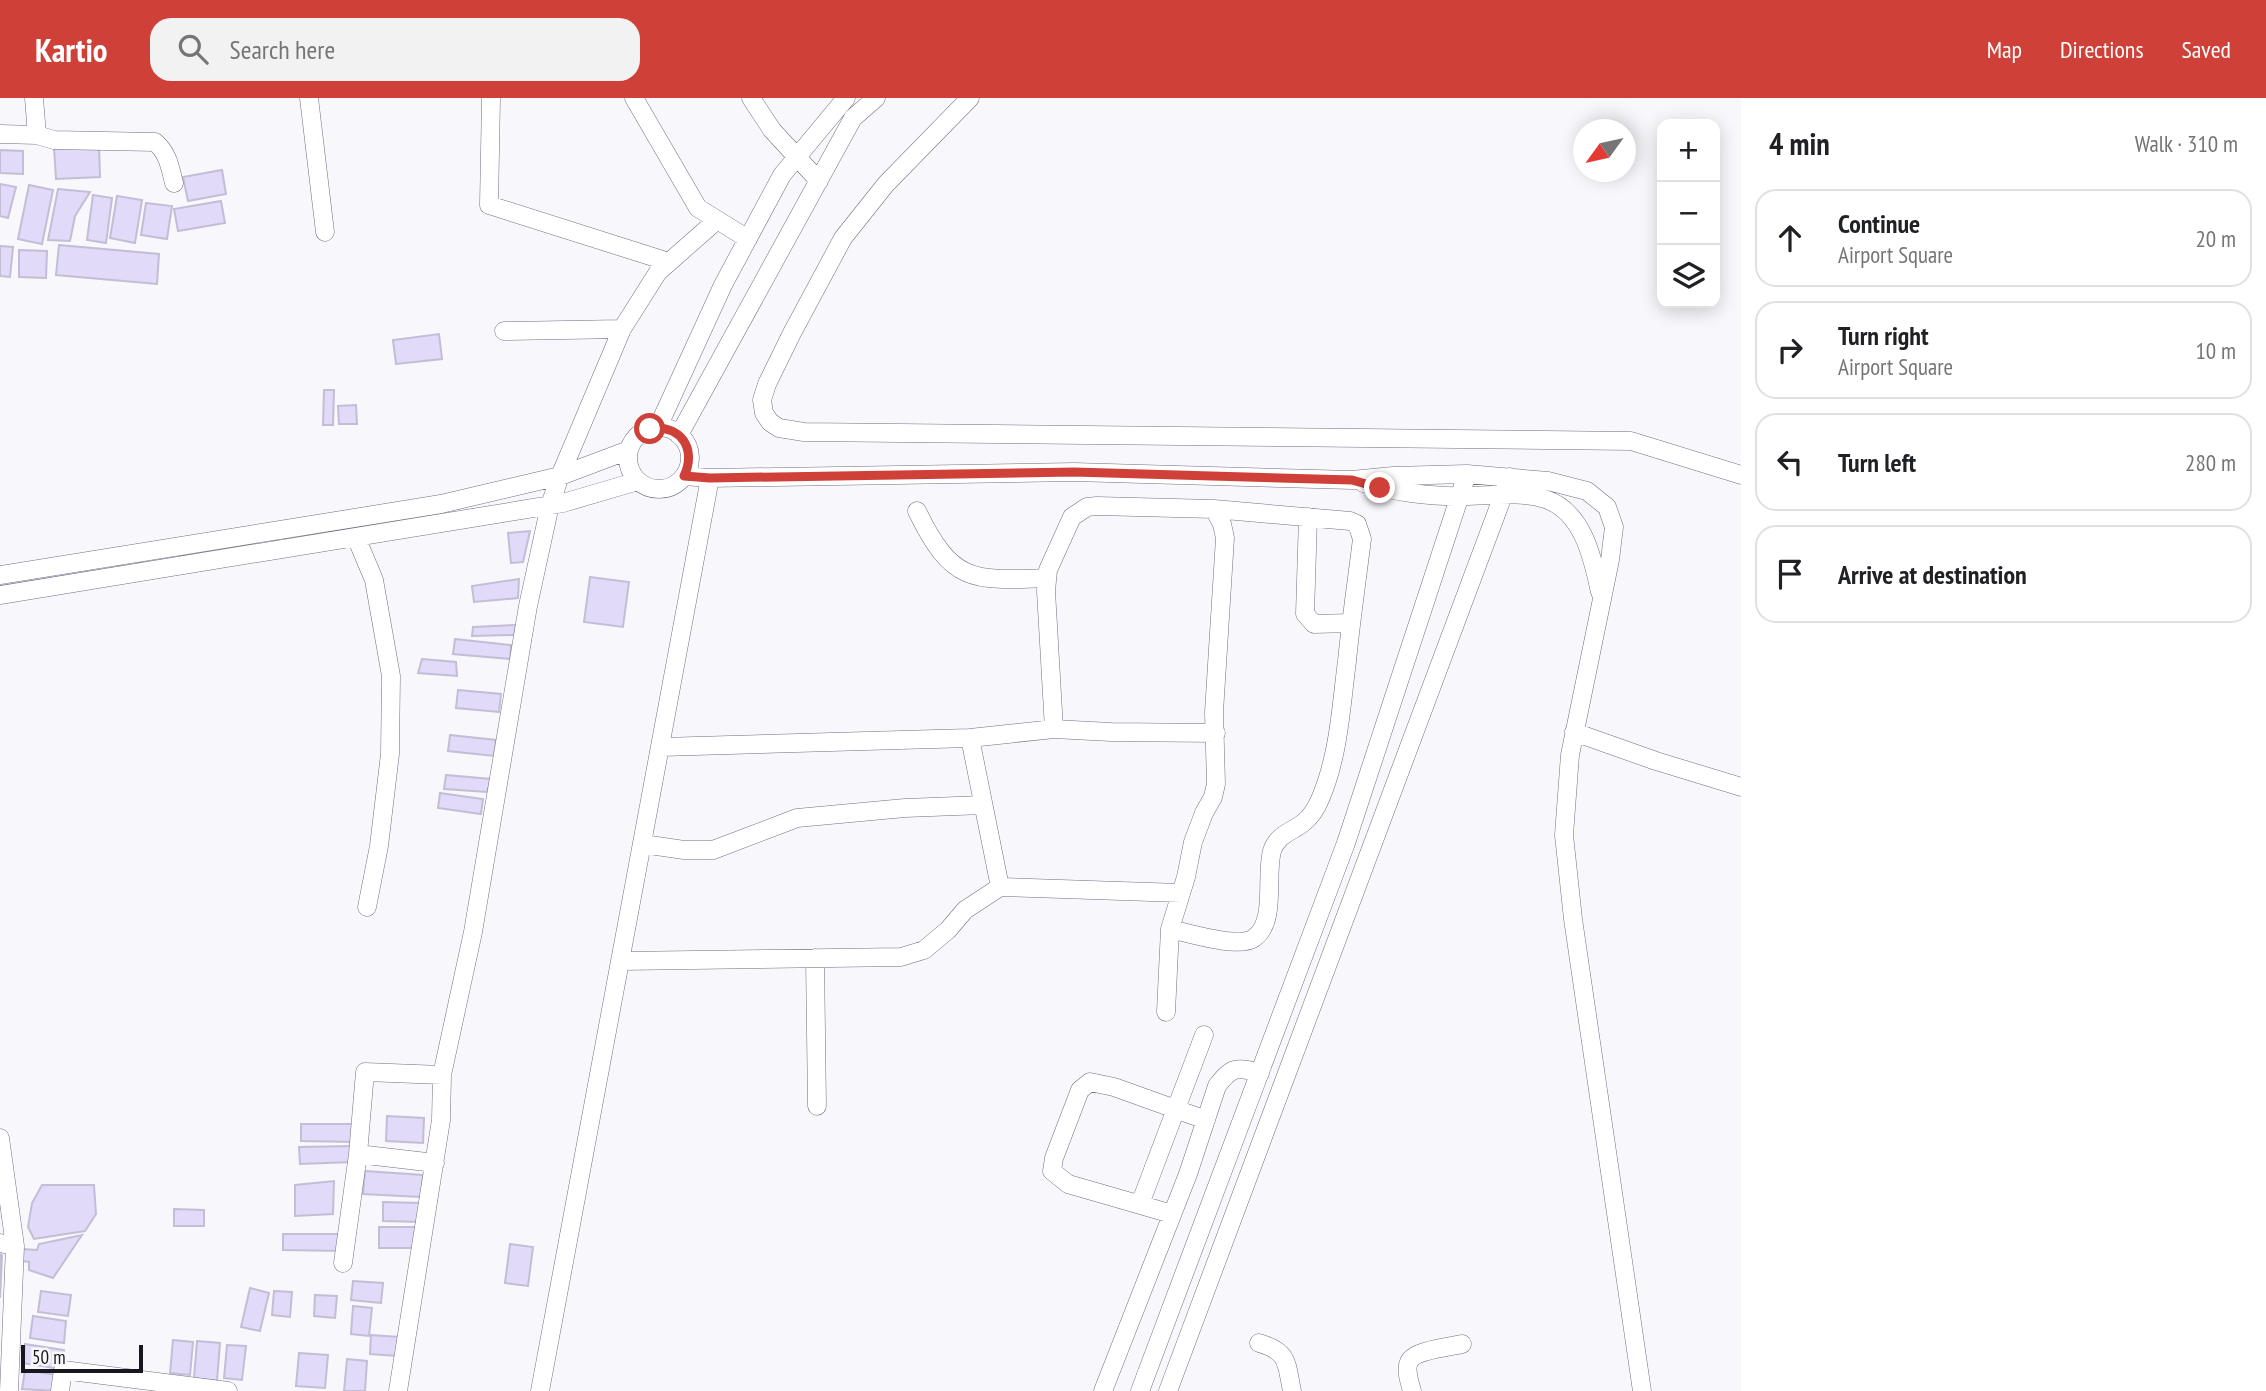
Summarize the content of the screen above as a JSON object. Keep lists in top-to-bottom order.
{
  "scale_bar": "50 m",
  "north": "bottom left",
  "page": {
    "header": "Kartio",
    "search": "Search here",
    "nav": ["Map", "Directions", "Saved"],
    "heading": ["4 min", "Walk · 310 m"],
    "map_buttons": ["+", "−"],
    "list": [
      ["Continue", "Airport Square", "20 m"],
      ["Turn right", "Airport Square", "10 m"],
      ["Turn left", "280 m"],
      "Arrive at destination"
    ],
    "scale": "50 m"
  }
}
